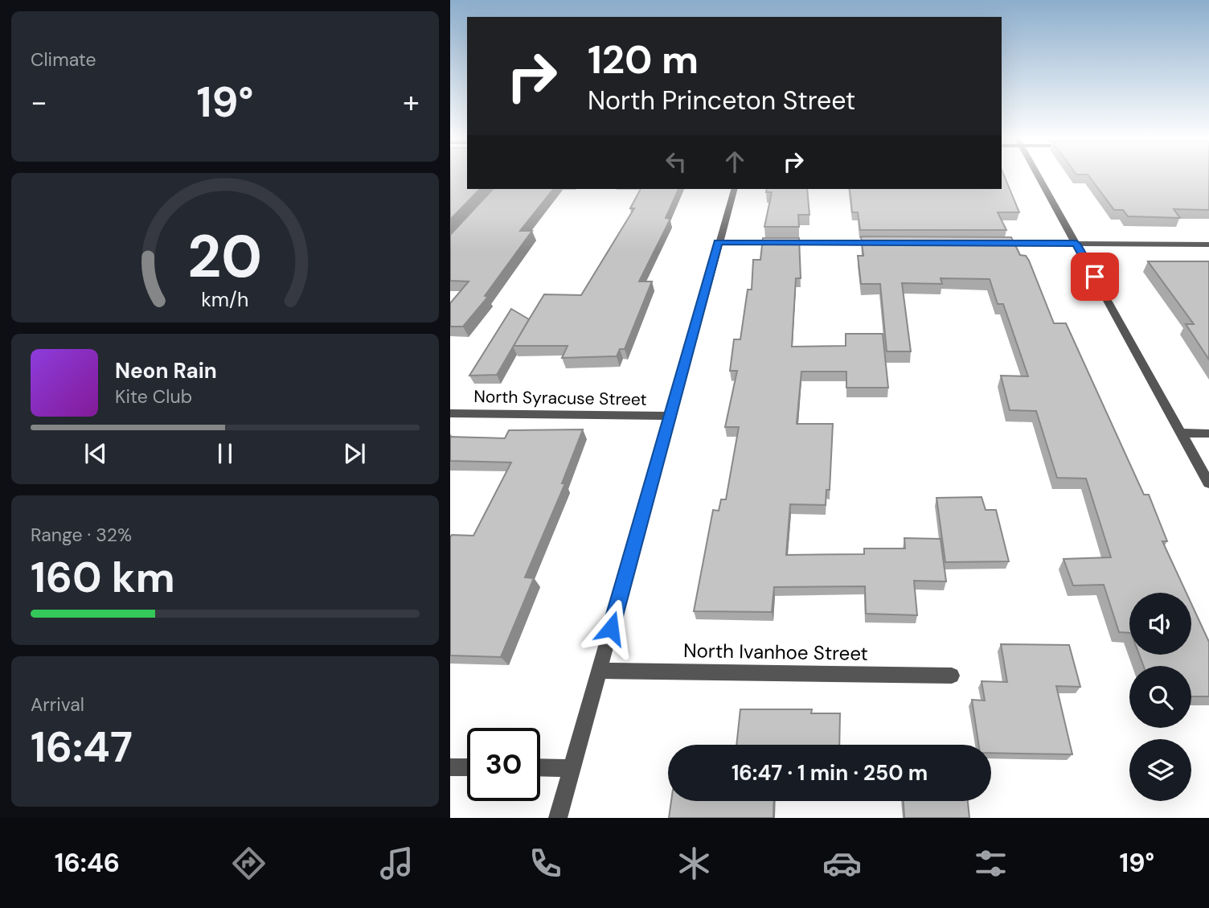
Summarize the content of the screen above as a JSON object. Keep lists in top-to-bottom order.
{
  "streets": {
    "street": ["North Syracuse Street", "North Ivanhoe Street"]
  },
  "page": {
    "tile": [
      "Climate",
      ["Range · 32%", "160 km"],
      ["Arrival", "16:47"]
    ],
    "turn": ["120 m", "North Princeton Street"],
    "heat": ["−", "19°", "+"],
    "song": ["Neon Rain", "Kite Club"],
    "limit": "30",
    "trip": "16:47 · 1 min · 250 m",
    "tabs": ["16:46", "19°"],
    "gauge": ["20", "km/h"]
  }
}
